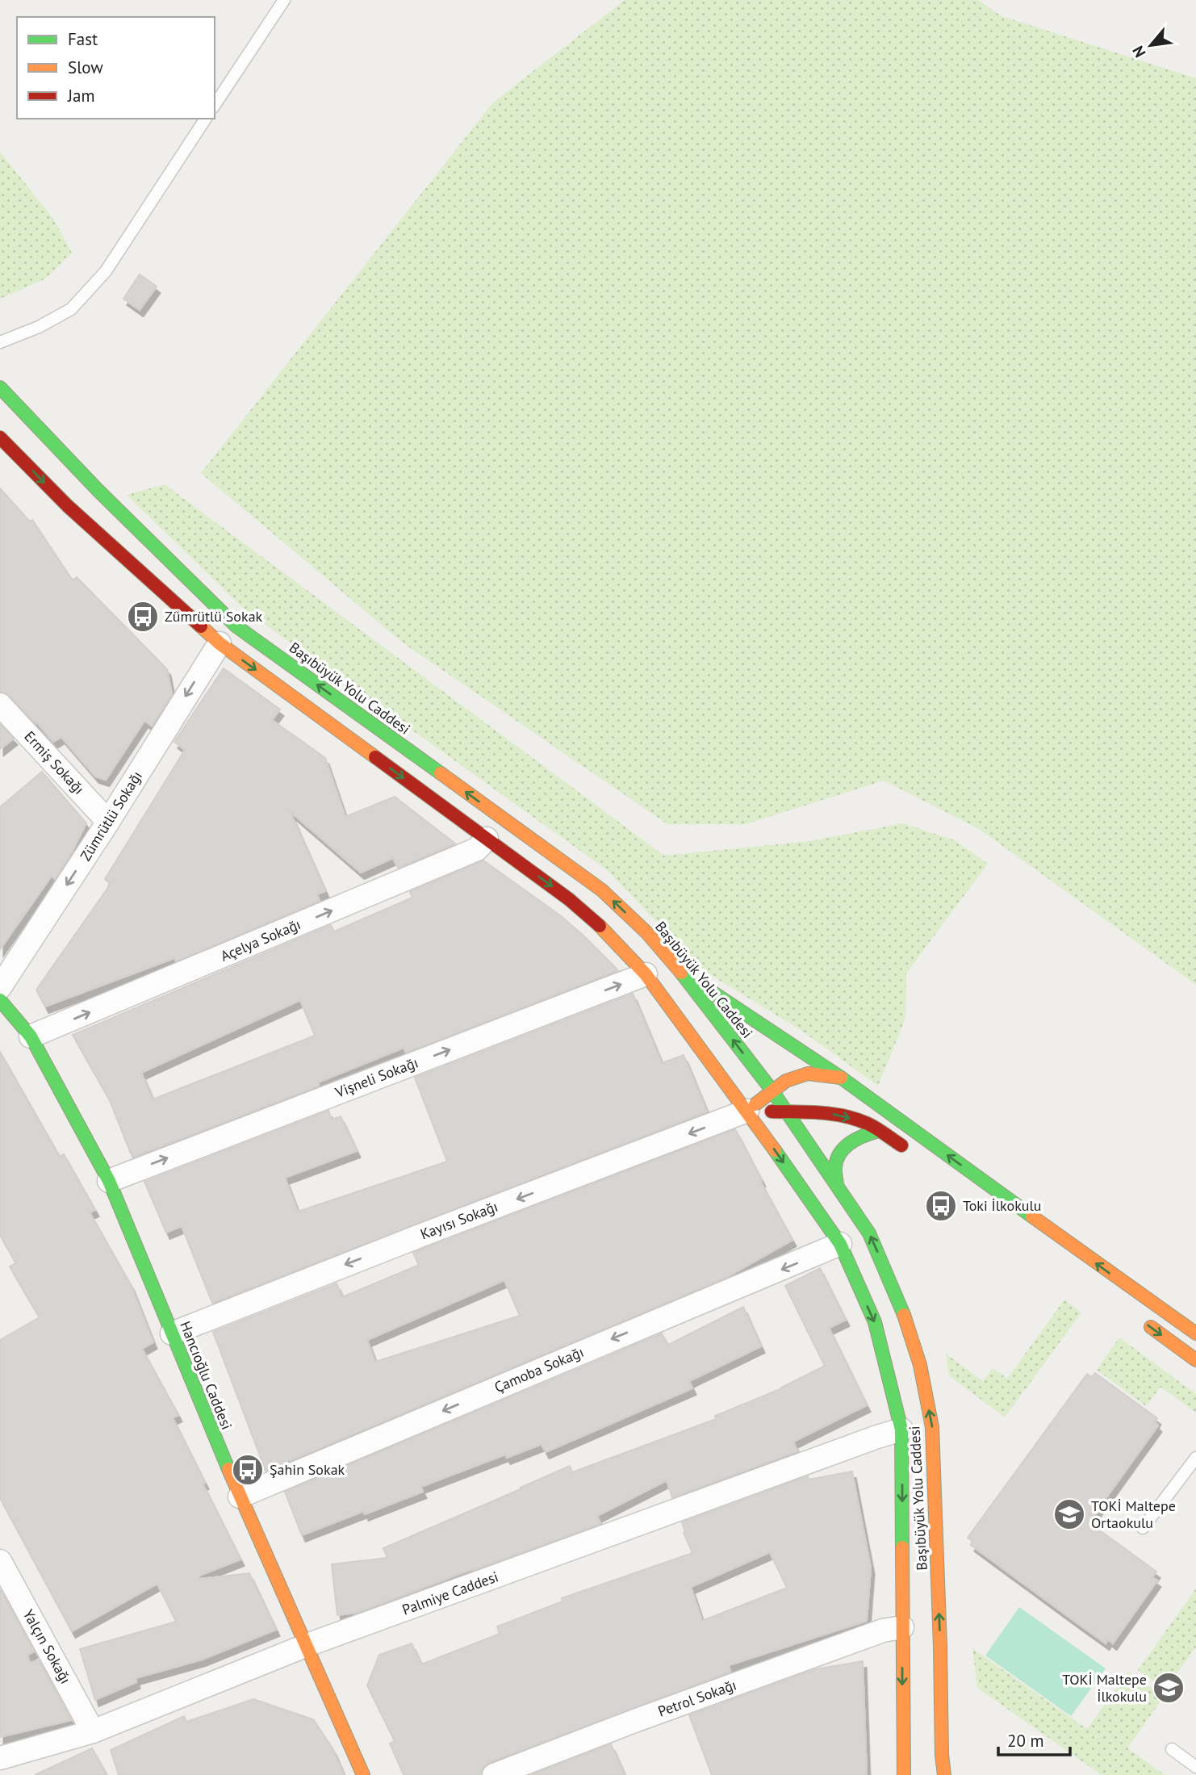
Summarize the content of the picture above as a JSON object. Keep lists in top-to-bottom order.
{
  "streets": {
    "main road": ["Başıbüyük Yolu Caddesi", "Hancıoğlu Caddesi"],
    "street": [
      "Ermiş Sokağı",
      "Zümrütlü Sokağı",
      "Açelya Sokağı",
      "Vişneli Sokağı",
      "Kayısı Sokağı",
      "Çamoba Sokağı",
      "Palmiye Caddesi",
      "Yalçın Sokağı",
      "Petrol Sokağı"
    ]
  },
  "crossings": [
    ["Başıbüyük Yolu Caddesi", "Zümrütlü Sokağı"],
    ["Başıbüyük Yolu Caddesi", "Açelya Sokağı"],
    ["Başıbüyük Yolu Caddesi", "Vişneli Sokağı"],
    ["Başıbüyük Yolu Caddesi", "Kayısı Sokağı"],
    ["Başıbüyük Yolu Caddesi", "Çamoba Sokağı"],
    ["Başıbüyük Yolu Caddesi", "Palmiye Caddesi"],
    ["Başıbüyük Yolu Caddesi", "Petrol Sokağı"],
    ["Ermiş Sokağı", "Zümrütlü Sokağı"],
    ["Açelya Sokağı", "Hancıoğlu Caddesi"],
    ["Vişneli Sokağı", "Hancıoğlu Caddesi"],
    ["Kayısı Sokağı", "Hancıoğlu Caddesi"],
    ["Çamoba Sokağı", "Hancıoğlu Caddesi"],
    ["Hancıoğlu Caddesi", "Palmiye Caddesi"],
    ["Palmiye Caddesi", "Yalçın Sokağı"]
  ],
  "one_way": [
    "Zümrütlü Sokağı",
    "Açelya Sokağı",
    "Vişneli Sokağı",
    "Kayısı Sokağı",
    "Çamoba Sokağı"
  ],
  "places": {
    "bus stop": ["Zümrütlü Sokak", "Toki İlkokulu", "Şahin Sokak"],
    "school or university": ["TOKİ Maltepe Ortaokulu", "TOKİ Maltepe İlkokulu"]
  },
  "legend": ["Fast", "Slow", "Jam"],
  "scale_bar": "20 m",
  "north": "bottom left"
}
